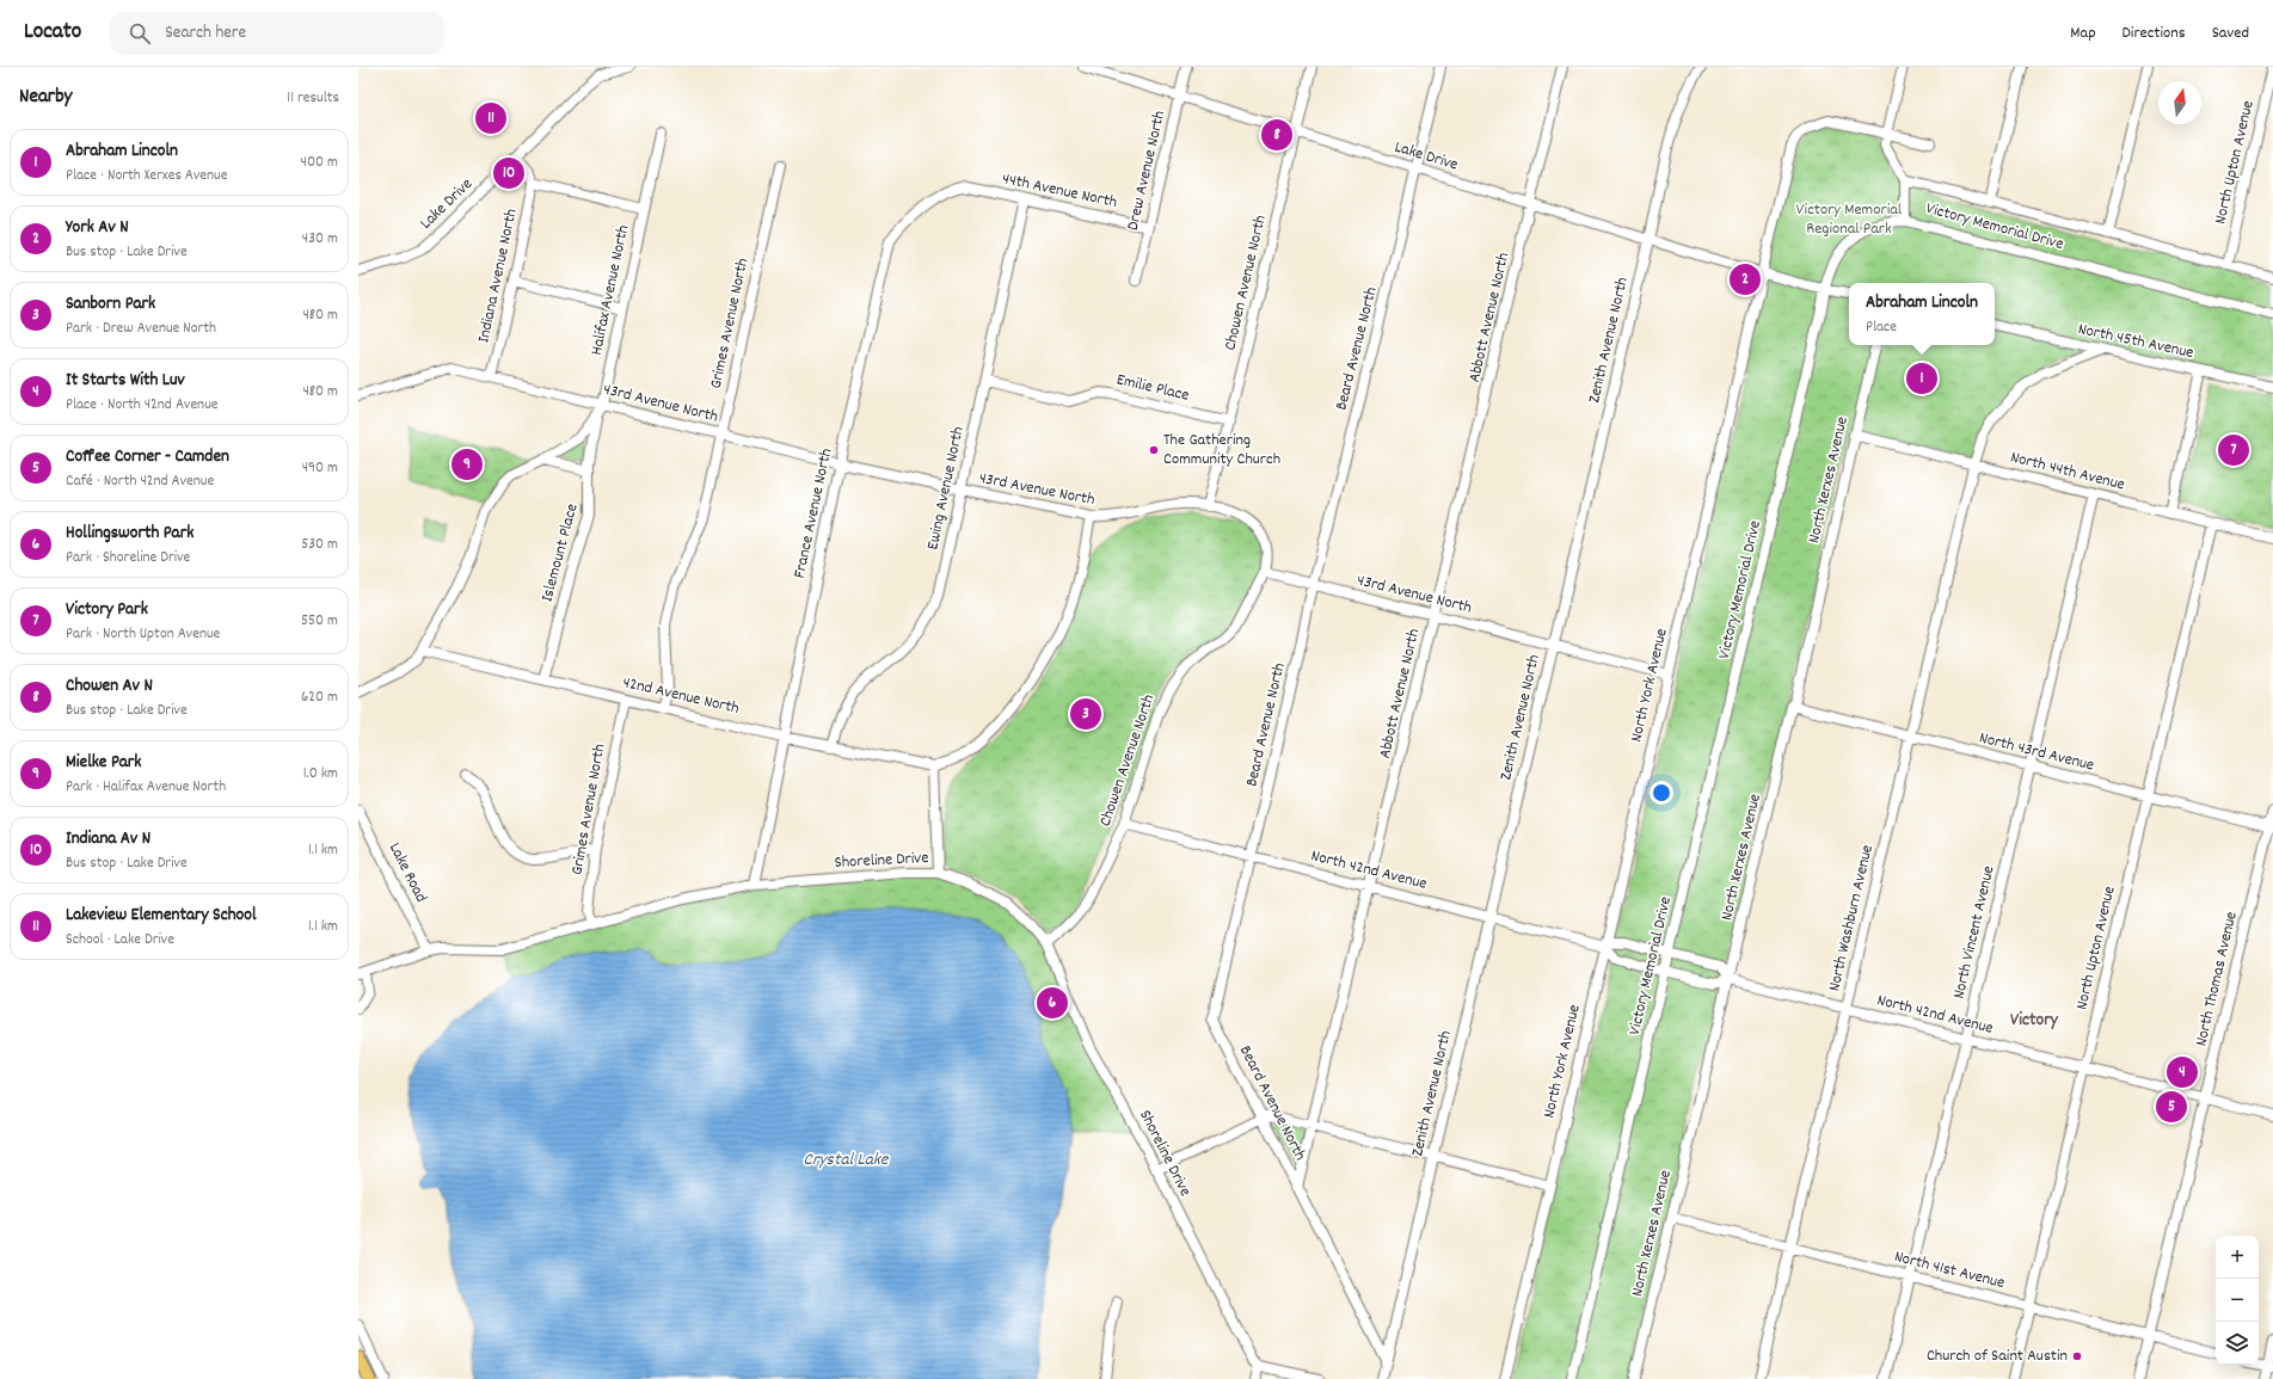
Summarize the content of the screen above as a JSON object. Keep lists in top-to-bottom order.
{
  "streets": {
    "street": [
      "Lake Drive",
      "North Upton Avenue",
      "Drew Avenue North",
      "44th Avenue North",
      "Victory Memorial Drive",
      "Indiana Avenue North",
      "Chowen Avenue North",
      "Halifax Avenue North",
      "Abbott Avenue North",
      "Grimes Avenue North",
      "Zenith Avenue North",
      "North 45th Avenue",
      "Beard Avenue North",
      "Emilie Place",
      "43rd Avenue North",
      "North 44th Avenue",
      "North Xerxes Avenue",
      "Ewing Avenue North",
      "France Avenue North",
      "Islemount Place",
      "North York Avenue",
      "42nd Avenue North",
      "North 43rd Avenue",
      "Shoreline Drive",
      "North 42nd Avenue",
      "Lake Road",
      "North Washburn Avenue",
      "North Vincent Avenue",
      "North Thomas Avenue",
      "North 41st Avenue"
    ]
  },
  "crossings": [
    ["Lake Drive", "Drew Avenue North"],
    ["Lake Drive", "Chowen Avenue North"],
    ["Lake Drive", "Abbott Avenue North"],
    ["Lake Drive", "Zenith Avenue North"],
    ["Lake Drive", "Beard Avenue North"],
    ["Lake Drive", "North York Avenue"],
    ["North Upton Avenue", "Victory Memorial Drive"],
    ["North Upton Avenue", "North 44th Avenue"],
    ["North Upton Avenue", "North 43rd Avenue"],
    ["North Upton Avenue", "North 42nd Avenue"],
    ["North Upton Avenue", "North 41st Avenue"],
    ["Drew Avenue North", "44th Avenue North"],
    ["44th Avenue North", "Ewing Avenue North"],
    ["44th Avenue North", "France Avenue North"],
    ["Victory Memorial Drive", "North 42nd Avenue"],
    ["Indiana Avenue North", "43rd Avenue North"],
    ["Chowen Avenue North", "Emilie Place"],
    ["Chowen Avenue North", "43rd Avenue North"],
    ["Chowen Avenue North", "Shoreline Drive"],
    ["Chowen Avenue North", "North 42nd Avenue"],
    ["Halifax Avenue North", "43rd Avenue North"],
    ["Halifax Avenue North", "Islemount Place"],
    ["Halifax Avenue North", "42nd Avenue North"],
    ["Abbott Avenue North", "Beard Avenue North"],
    ["Abbott Avenue North", "43rd Avenue North"],
    ["Abbott Avenue North", "North 42nd Avenue"],
    ["Grimes Avenue North", "43rd Avenue North"],
    ["Grimes Avenue North", "42nd Avenue North"],
    ["Grimes Avenue North", "Shoreline Drive"],
    ["Zenith Avenue North", "Beard Avenue North"],
    ["Zenith Avenue North", "43rd Avenue North"],
    ["Zenith Avenue North", "North 42nd Avenue"],
    ["North 45th Avenue", "North Washburn Avenue"],
    ["Beard Avenue North", "43rd Avenue North"],
    ["Beard Avenue North", "North 42nd Avenue"],
    ["Emilie Place", "Ewing Avenue North"],
    ["43rd Avenue North", "Ewing Avenue North"],
    ["43rd Avenue North", "France Avenue North"],
    ["43rd Avenue North", "Islemount Place"],
    ["43rd Avenue North", "North York Avenue"],
    ["North 44th Avenue", "North Xerxes Avenue"],
    ["North 44th Avenue", "North Washburn Avenue"],
    ["North 44th Avenue", "North Vincent Avenue"],
    ["North Xerxes Avenue", "North 43rd Avenue"],
    ["North Xerxes Avenue", "North 42nd Avenue"],
    ["North Xerxes Avenue", "North 41st Avenue"],
    ["Ewing Avenue North", "42nd Avenue North"],
    ["France Avenue North", "42nd Avenue North"],
    ["France Avenue North", "Shoreline Drive"],
    ["Islemount Place", "42nd Avenue North"],
    ["North York Avenue", "North 42nd Avenue"],
    ["North 43rd Avenue", "North Washburn Avenue"],
    ["North 43rd Avenue", "North Vincent Avenue"],
    ["North 43rd Avenue", "North Thomas Avenue"],
    ["Shoreline Drive", "Lake Road"],
    ["North 42nd Avenue", "North Washburn Avenue"],
    ["North 42nd Avenue", "North Vincent Avenue"],
    ["North 42nd Avenue", "North Thomas Avenue"],
    ["North Washburn Avenue", "North 41st Avenue"],
    ["North Vincent Avenue", "North 41st Avenue"],
    ["North Thomas Avenue", "North 41st Avenue"]
  ],
  "districts": ["Victory"],
  "water": ["Crystal Lake"],
  "parks": ["Victory Memorial Regional Park"],
  "places": ["The Gathering Community Church", "Church of Saint Austin"],
  "north": "top",
  "page": {
    "header": "Locato",
    "search": "Search here",
    "nav": ["Map", "Directions", "Saved"],
    "heading": ["Nearby", "11 results"],
    "pins": [
      "11",
      "8",
      "10",
      "2",
      "1",
      "7",
      "9",
      "3",
      "6",
      "4",
      "5"
    ],
    "list": [
      {
        "mark": "1",
        "name": "Abraham Lincoln",
        "note": "Place · North Xerxes Avenue",
        "value": "400 m"
      },
      {
        "mark": "2",
        "name": "York Av N",
        "note": "Bus stop · Lake Drive",
        "value": "430 m"
      },
      {
        "mark": "3",
        "name": "Sanborn Park",
        "note": "Park · Drew Avenue North",
        "value": "480 m"
      },
      {
        "mark": "4",
        "name": "It Starts With Luv",
        "note": "Place · North 42nd Avenue",
        "value": "480 m"
      },
      {
        "mark": "5",
        "name": "Coffee Corner - Camden",
        "note": "Café · North 42nd Avenue",
        "value": "490 m"
      },
      {
        "mark": "6",
        "name": "Hollingsworth Park",
        "note": "Park · Shoreline Drive",
        "value": "530 m"
      },
      {
        "mark": "7",
        "name": "Victory Park",
        "note": "Park · North Upton Avenue",
        "value": "550 m"
      },
      {
        "mark": "8",
        "name": "Chowen Av N",
        "note": "Bus stop · Lake Drive",
        "value": "620 m"
      },
      {
        "mark": "9",
        "name": "Mielke Park",
        "note": "Park · Halifax Avenue North",
        "value": "1.0 km"
      },
      {
        "mark": "10",
        "name": "Indiana Av N",
        "note": "Bus stop · Lake Drive",
        "value": "1.1 km"
      },
      {
        "mark": "11",
        "name": "Lakeview Elementary School",
        "note": "School · Lake Drive",
        "value": "1.1 km"
      }
    ],
    "popup": ["Abraham Lincoln", "Place"],
    "map_buttons": ["+", "−"]
  }
}
